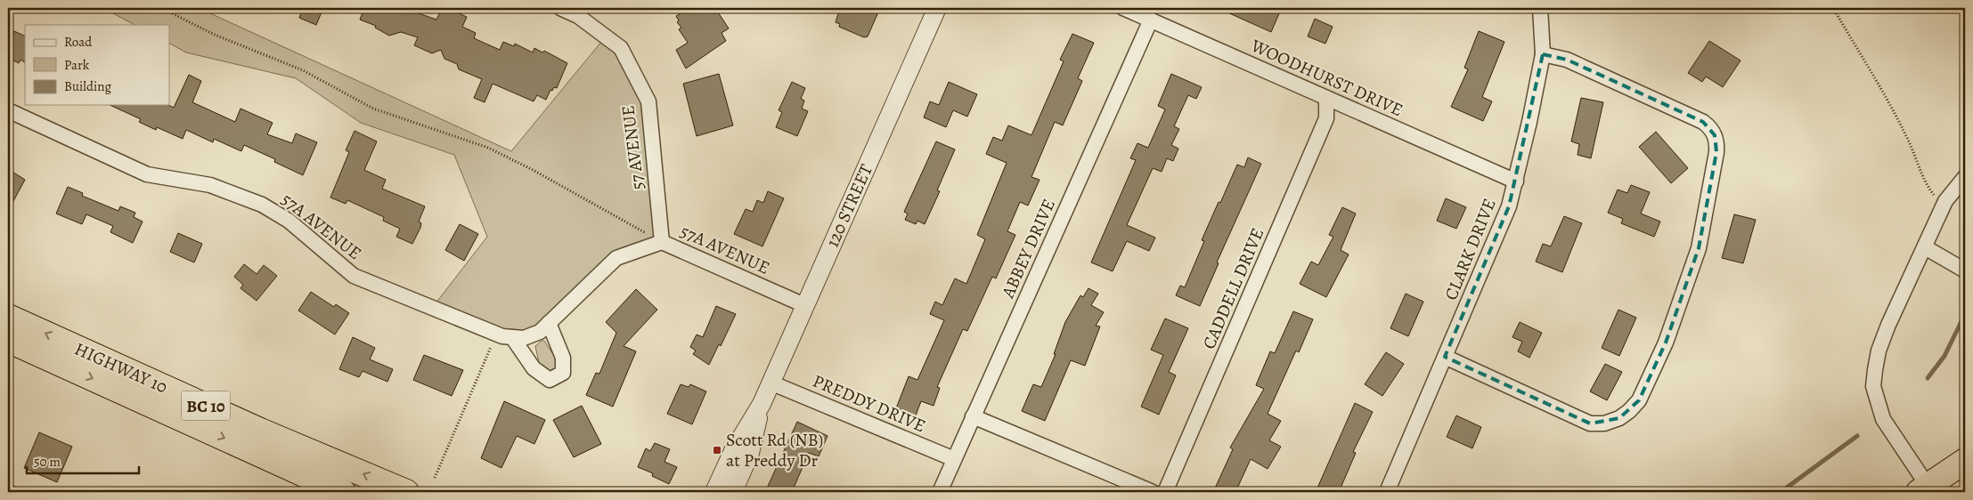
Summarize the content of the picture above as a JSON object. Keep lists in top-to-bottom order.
{
  "streets": {
    "highway": ["HIGHWAY 10", "BC 10"],
    "street": [
      "WOODHURST DRIVE",
      "57 AVENUE",
      "120 STREET",
      "57A AVENUE",
      "ABBEY DRIVE",
      "CLARK DRIVE",
      "CADDELL DRIVE",
      "PREDDY DRIVE"
    ]
  },
  "crossings": [
    ["WOODHURST DRIVE", "ABBEY DRIVE"],
    ["WOODHURST DRIVE", "CLARK DRIVE"],
    ["WOODHURST DRIVE", "CADDELL DRIVE"],
    ["57 AVENUE", "57A AVENUE"],
    ["120 STREET", "57A AVENUE"],
    ["120 STREET", "PREDDY DRIVE"],
    ["ABBEY DRIVE", "PREDDY DRIVE"]
  ],
  "places": {
    "transit": ["Scott Rd (NB) at Preddy Dr"]
  },
  "legend": ["Road", "Park", "Building"],
  "scale_bar": "50 m"
}
